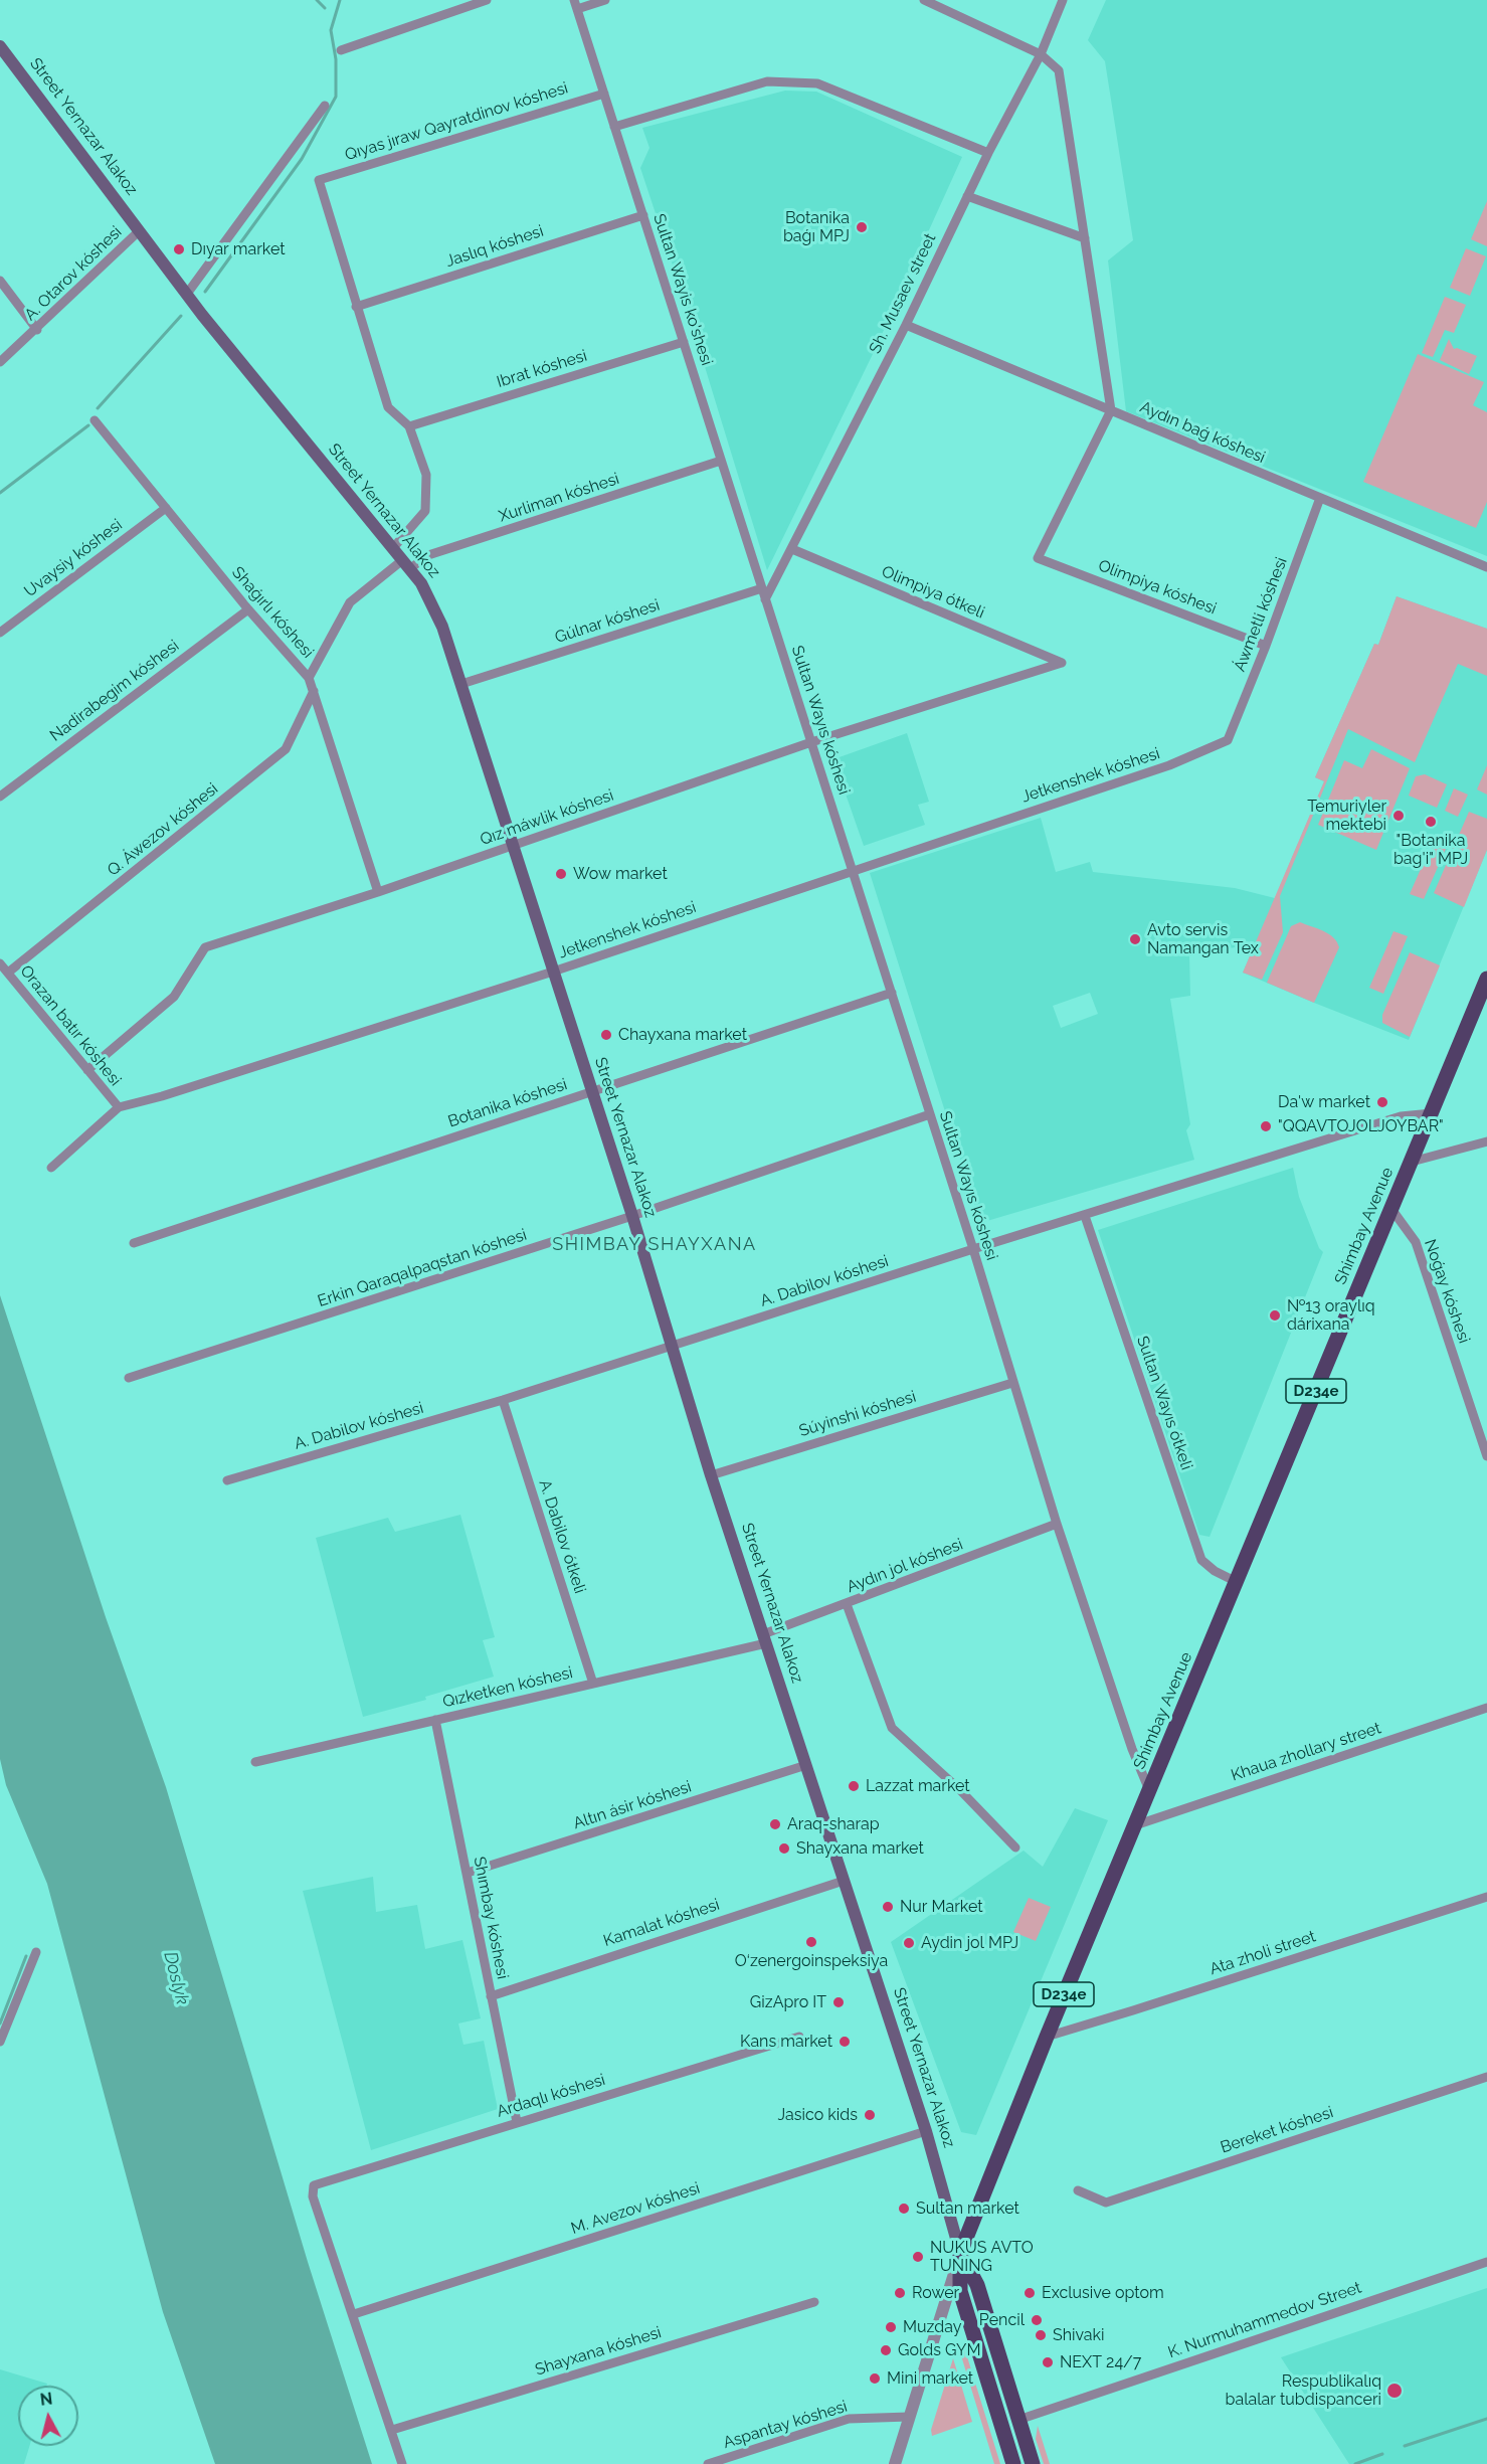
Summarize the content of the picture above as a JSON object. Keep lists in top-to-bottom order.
{
  "streets": {
    "main road": ["Street Yernazar Alakoz", "Shimbay Avenue", "D234e"],
    "street": [
      "Qıyas jıraw Qayratdinov kóshesi",
      "Jaslıq kóshesi",
      "A. Otarov kóshesi",
      "Sultan Wayis ko'shesi",
      "Sh. Musaev street",
      "Ibrat kóshesi",
      "Aydın baǵ kóshesi",
      "Xurliman kóshesi",
      "Uvaysiy kóshesi",
      "Olimpiya kóshesi",
      "Olimpiya ótkeli",
      "Shaǵırlı kóshesi",
      "Áwmetli kóshesi",
      "Gúlnar kóshesi",
      "Nadirabegim kóshesi",
      "Sultan Wayıs kóshesi",
      "Jetkenshek kóshesi",
      "Qız máwlik kóshesi",
      "Q. Áwezov kóshesi",
      "Orazan batır kóshesi",
      "Botanika kóshesi",
      "Erkin Qaraqalpaqstan kóshesi",
      "A. Dabilov kóshesi",
      "Noǵay kóshesi",
      "Sultan Wayıs ótkeli",
      "Súyinshi kóshesi",
      "A. Dabilov ótkeli",
      "Aydın jol kóshesi",
      "Qızketken kóshesi",
      "Khaua zhollary street",
      "Altın ásir kóshesi",
      "Shımbay kóshesi",
      "Kamalat kóshesi",
      "Ata zholi street",
      "Ardaqlı kóshesi",
      "Bereket kóshesi",
      "M. Avezov kóshesi",
      "K. Nurmuhammedov Street",
      "Shayxana kóshesi",
      "Aspantay kóshesi"
    ]
  },
  "crossings": [
    ["Qıyas jıraw Qayratdinov kóshesi", "Jaslıq kóshesi"],
    ["Qıyas jıraw Qayratdinov kóshesi", "Sultan Wayis ko'shesi"],
    ["Street Yernazar Alakoz", "A. Otarov kóshesi"],
    ["Street Yernazar Alakoz", "Xurliman kóshesi"],
    ["Street Yernazar Alakoz", "Gúlnar kóshesi"],
    ["Street Yernazar Alakoz", "Jetkenshek kóshesi"],
    ["Street Yernazar Alakoz", "Qız máwlik kóshesi"],
    ["Street Yernazar Alakoz", "Botanika kóshesi"],
    ["Street Yernazar Alakoz", "Shimbay Avenue"],
    ["Street Yernazar Alakoz", "Erkin Qaraqalpaqstan kóshesi"],
    ["Street Yernazar Alakoz", "A. Dabilov kóshesi"],
    ["Street Yernazar Alakoz", "Súyinshi kóshesi"],
    ["Street Yernazar Alakoz", "Aydın jol kóshesi"],
    ["Street Yernazar Alakoz", "Qızketken kóshesi"],
    ["Street Yernazar Alakoz", "Altın ásir kóshesi"],
    ["Street Yernazar Alakoz", "Kamalat kóshesi"],
    ["Street Yernazar Alakoz", "M. Avezov kóshesi"],
    ["Street Yernazar Alakoz", "K. Nurmuhammedov Street"],
    ["Jaslıq kóshesi", "Sultan Wayis ko'shesi"],
    ["Sultan Wayis ko'shesi", "Ibrat kóshesi"],
    ["Sultan Wayis ko'shesi", "Xurliman kóshesi"],
    ["Sultan Wayis ko'shesi", "Gúlnar kóshesi"],
    ["Sultan Wayis ko'shesi", "Sultan Wayıs kóshesi"],
    ["Sh. Musaev street", "Aydın baǵ kóshesi"],
    ["Sh. Musaev street", "Olimpiya ótkeli"],
    ["Sh. Musaev street", "Sultan Wayıs kóshesi"],
    ["Aydın baǵ kóshesi", "Olimpiya kóshesi"],
    ["Aydın baǵ kóshesi", "Áwmetli kóshesi"],
    ["Xurliman kóshesi", "Shaǵırlı kóshesi"],
    ["Uvaysiy kóshesi", "Shaǵırlı kóshesi"],
    ["Olimpiya kóshesi", "Áwmetli kóshesi"],
    ["Olimpiya ótkeli", "Qız máwlik kóshesi"],
    ["Shaǵırlı kóshesi", "Nadirabegim kóshesi"],
    ["Shaǵırlı kóshesi", "Qız máwlik kóshesi"],
    ["Shaǵırlı kóshesi", "Q. Áwezov kóshesi"],
    ["Áwmetli kóshesi", "Jetkenshek kóshesi"],
    ["Gúlnar kóshesi", "Sultan Wayıs kóshesi"],
    ["Sultan Wayıs kóshesi", "Jetkenshek kóshesi"],
    ["Sultan Wayıs kóshesi", "Qız máwlik kóshesi"],
    ["Sultan Wayıs kóshesi", "Botanika kóshesi"],
    ["Sultan Wayıs kóshesi", "Shimbay Avenue"],
    ["Sultan Wayıs kóshesi", "Erkin Qaraqalpaqstan kóshesi"],
    ["Sultan Wayıs kóshesi", "A. Dabilov kóshesi"],
    ["Sultan Wayıs kóshesi", "Súyinshi kóshesi"],
    ["Sultan Wayıs kóshesi", "Aydın jol kóshesi"],
    ["Jetkenshek kóshesi", "Orazan batır kóshesi"],
    ["Qız máwlik kóshesi", "Orazan batır kóshesi"],
    ["Q. Áwezov kóshesi", "Orazan batır kóshesi"],
    ["Shimbay Avenue", "A. Dabilov kóshesi"],
    ["Shimbay Avenue", "Noǵay kóshesi"],
    ["Shimbay Avenue", "Sultan Wayıs ótkeli"],
    ["Shimbay Avenue", "Khaua zhollary street"],
    ["Shimbay Avenue", "Ata zholi street"],
    ["Shimbay Avenue", "Aspantay kóshesi"],
    ["A. Dabilov kóshesi", "Sultan Wayıs ótkeli"],
    ["A. Dabilov kóshesi", "A. Dabilov ótkeli"],
    ["A. Dabilov ótkeli", "Qızketken kóshesi"],
    ["Aydın jol kóshesi", "Qızketken kóshesi"],
    ["Qızketken kóshesi", "Shımbay kóshesi"],
    ["Altın ásir kóshesi", "Shımbay kóshesi"],
    ["Shımbay kóshesi", "Kamalat kóshesi"],
    ["Shımbay kóshesi", "Ardaqlı kóshesi"],
    ["Ardaqlı kóshesi", "M. Avezov kóshesi"]
  ],
  "districts": ["SHIMBAY SHAYXANA"],
  "water": ["Doslyk"],
  "places": [
    "Botanika baǵı MPJ",
    "Dıyar market",
    "Temuriyler mektebi",
    "\"Botanika bag'i\" MPJ",
    "Wow market",
    "Avto servis Namangan Tex",
    "Chayxana market",
    "Da'w market",
    "\"QQAVTOJOLJOYBAR\"",
    "№13 oraylıq dárixana",
    "Lazzat market",
    "Araq-sharap",
    "Shayxana market",
    "Nur Market",
    "O‘zenergoinspeksiya",
    "Aydin jol MPJ",
    "GizApro IT",
    "Kans market",
    "Jasico kids",
    "Sultan market",
    "NUKUS AVTO TUNING",
    "Rower",
    "Exclusive optom",
    "Pencil",
    "Muzday",
    "Shivaki",
    "Golds GYM",
    "NEXT 24/7",
    "Mini market",
    "Respublikalıq balalar tubdispanceri"
  ],
  "north": "top"
}
